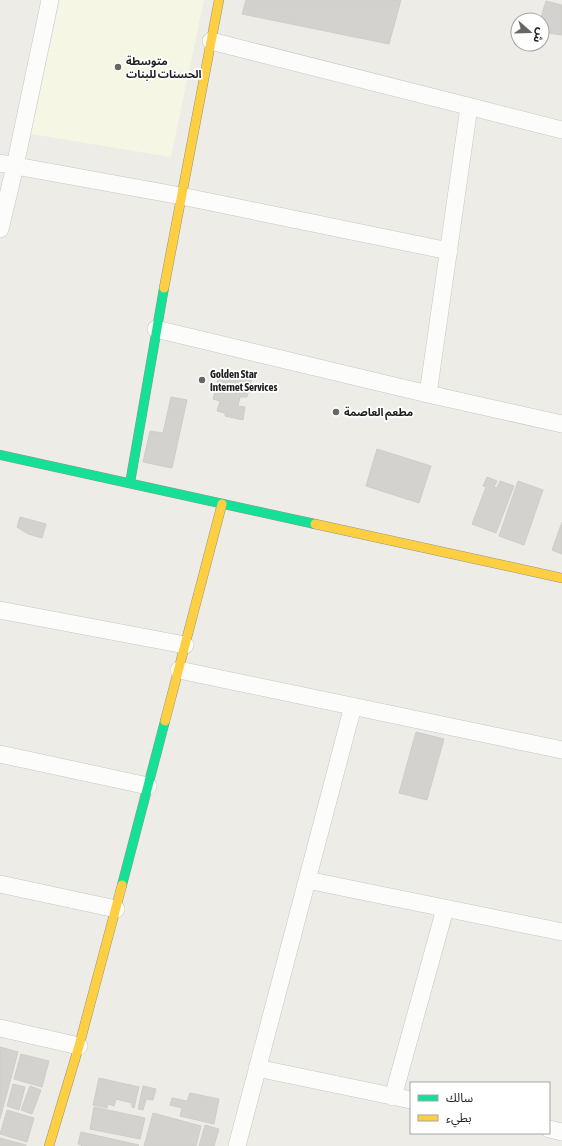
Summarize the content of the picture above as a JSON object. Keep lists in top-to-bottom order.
{
  "places": ["متوسطة الحسنات للبنات", "Golden Star Internet Services", "مطعم العاصمة"],
  "legend": ["سالك", "بطيء"],
  "north": "right"
}
